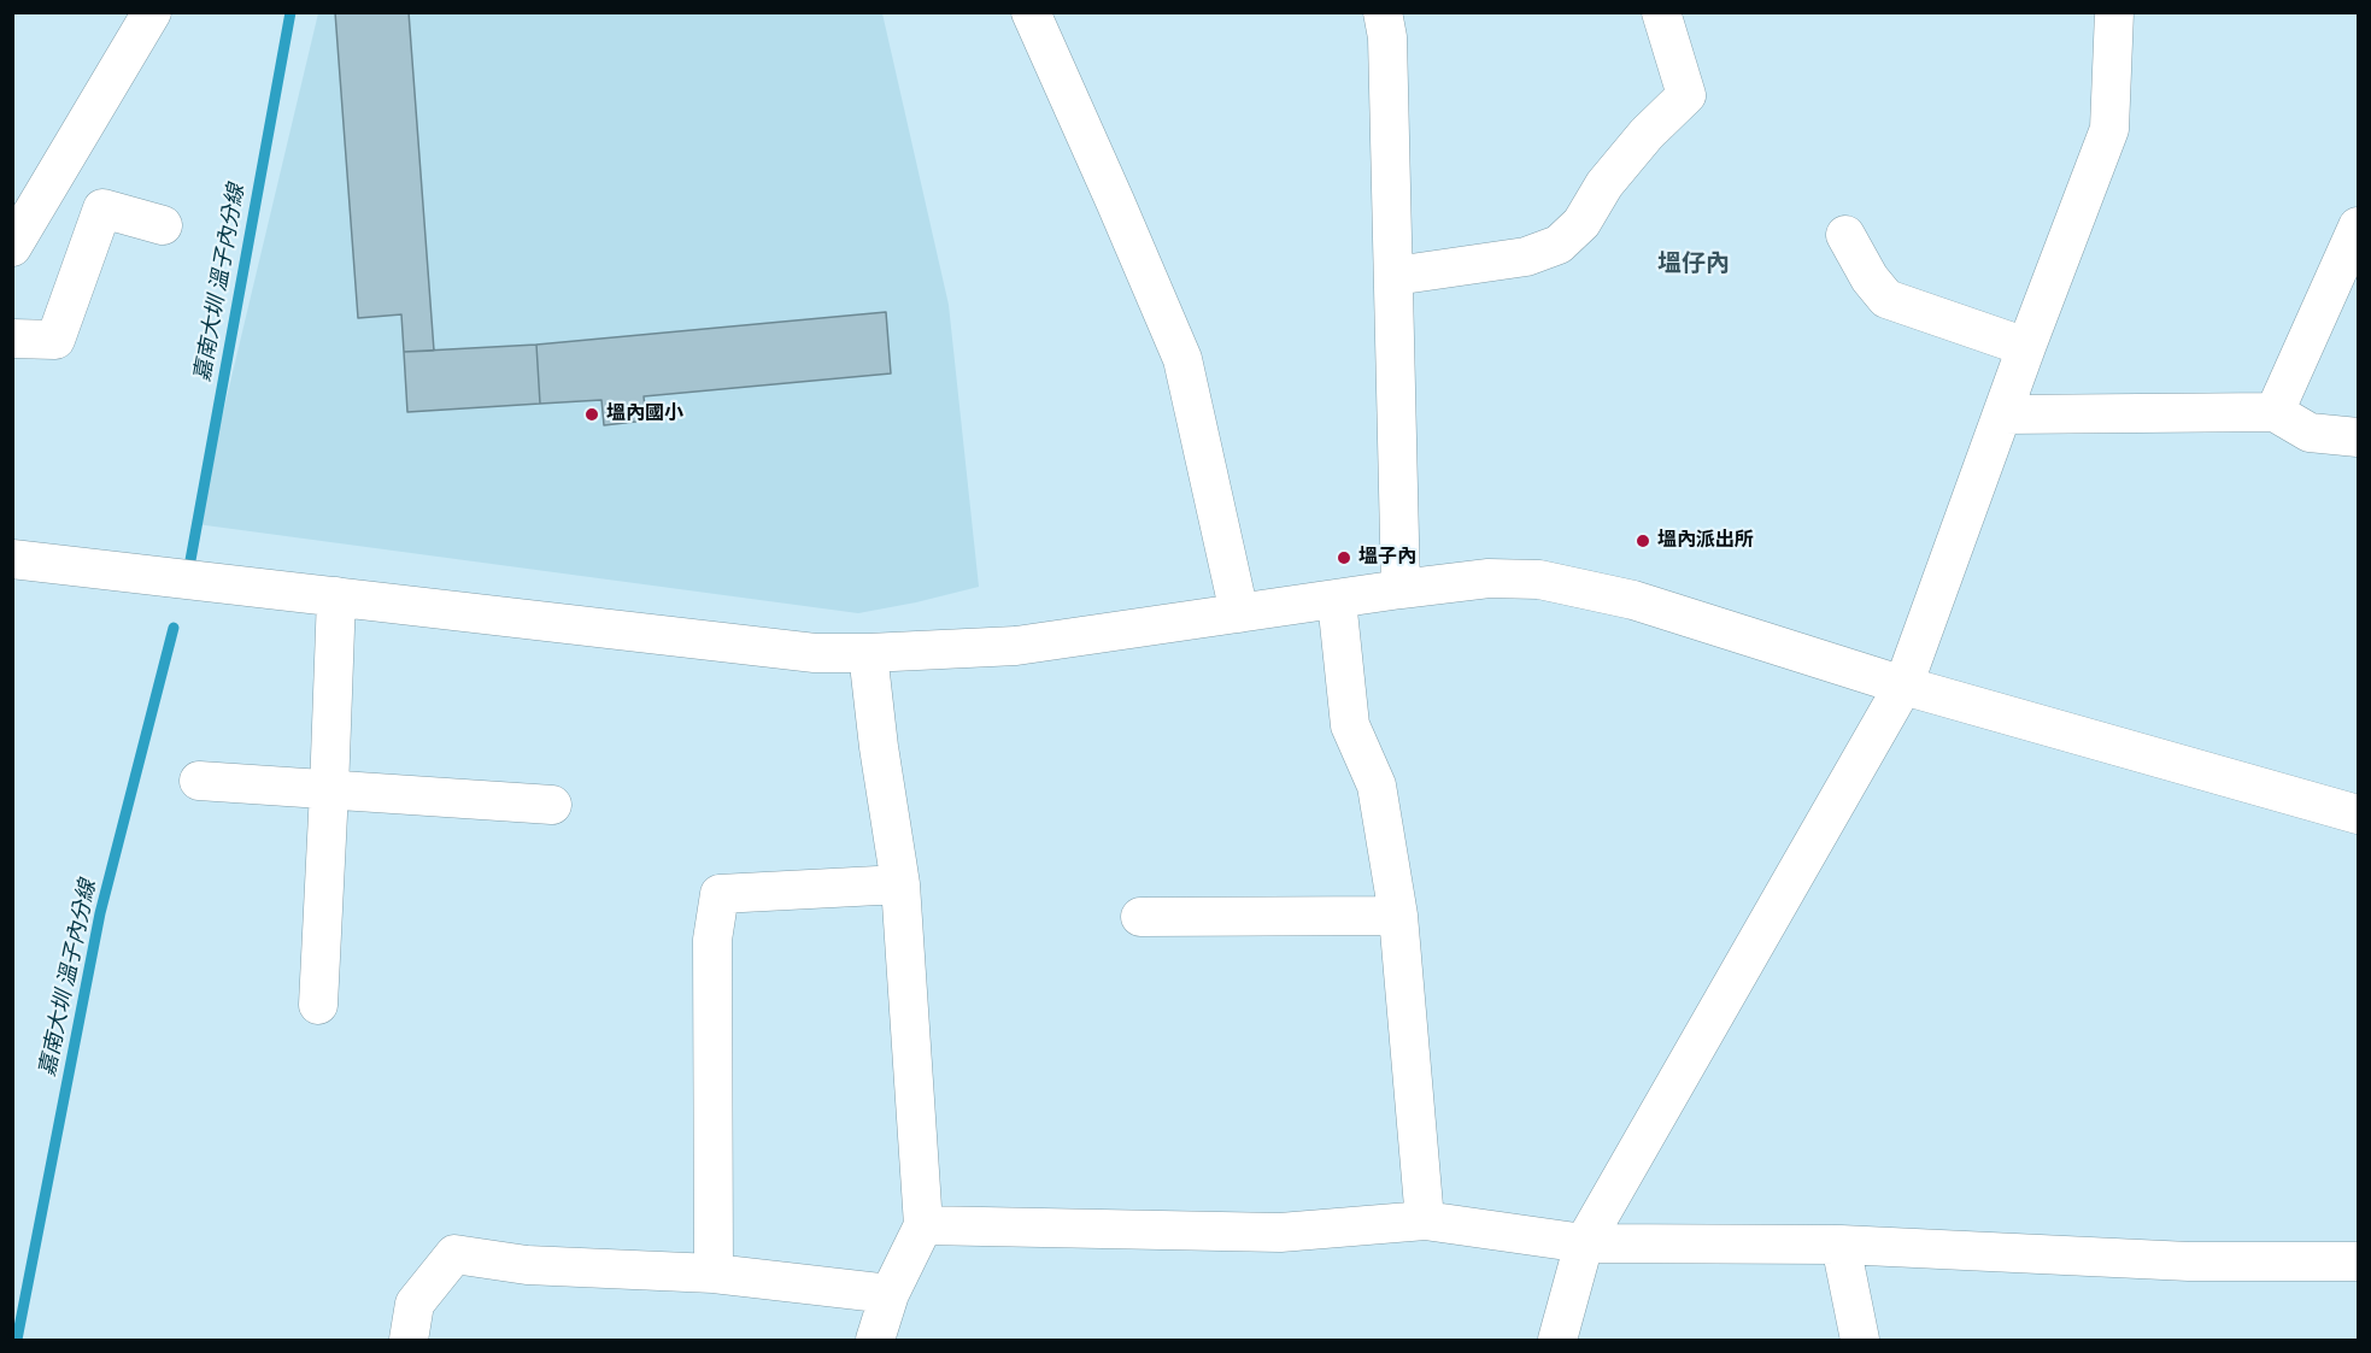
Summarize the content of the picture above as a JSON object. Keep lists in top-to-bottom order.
{
  "districts": ["塭仔內"],
  "water": ["嘉南大圳 溫子內分線"],
  "places": ["塭內國小", "塭內派出所", "塭子內"]
}
